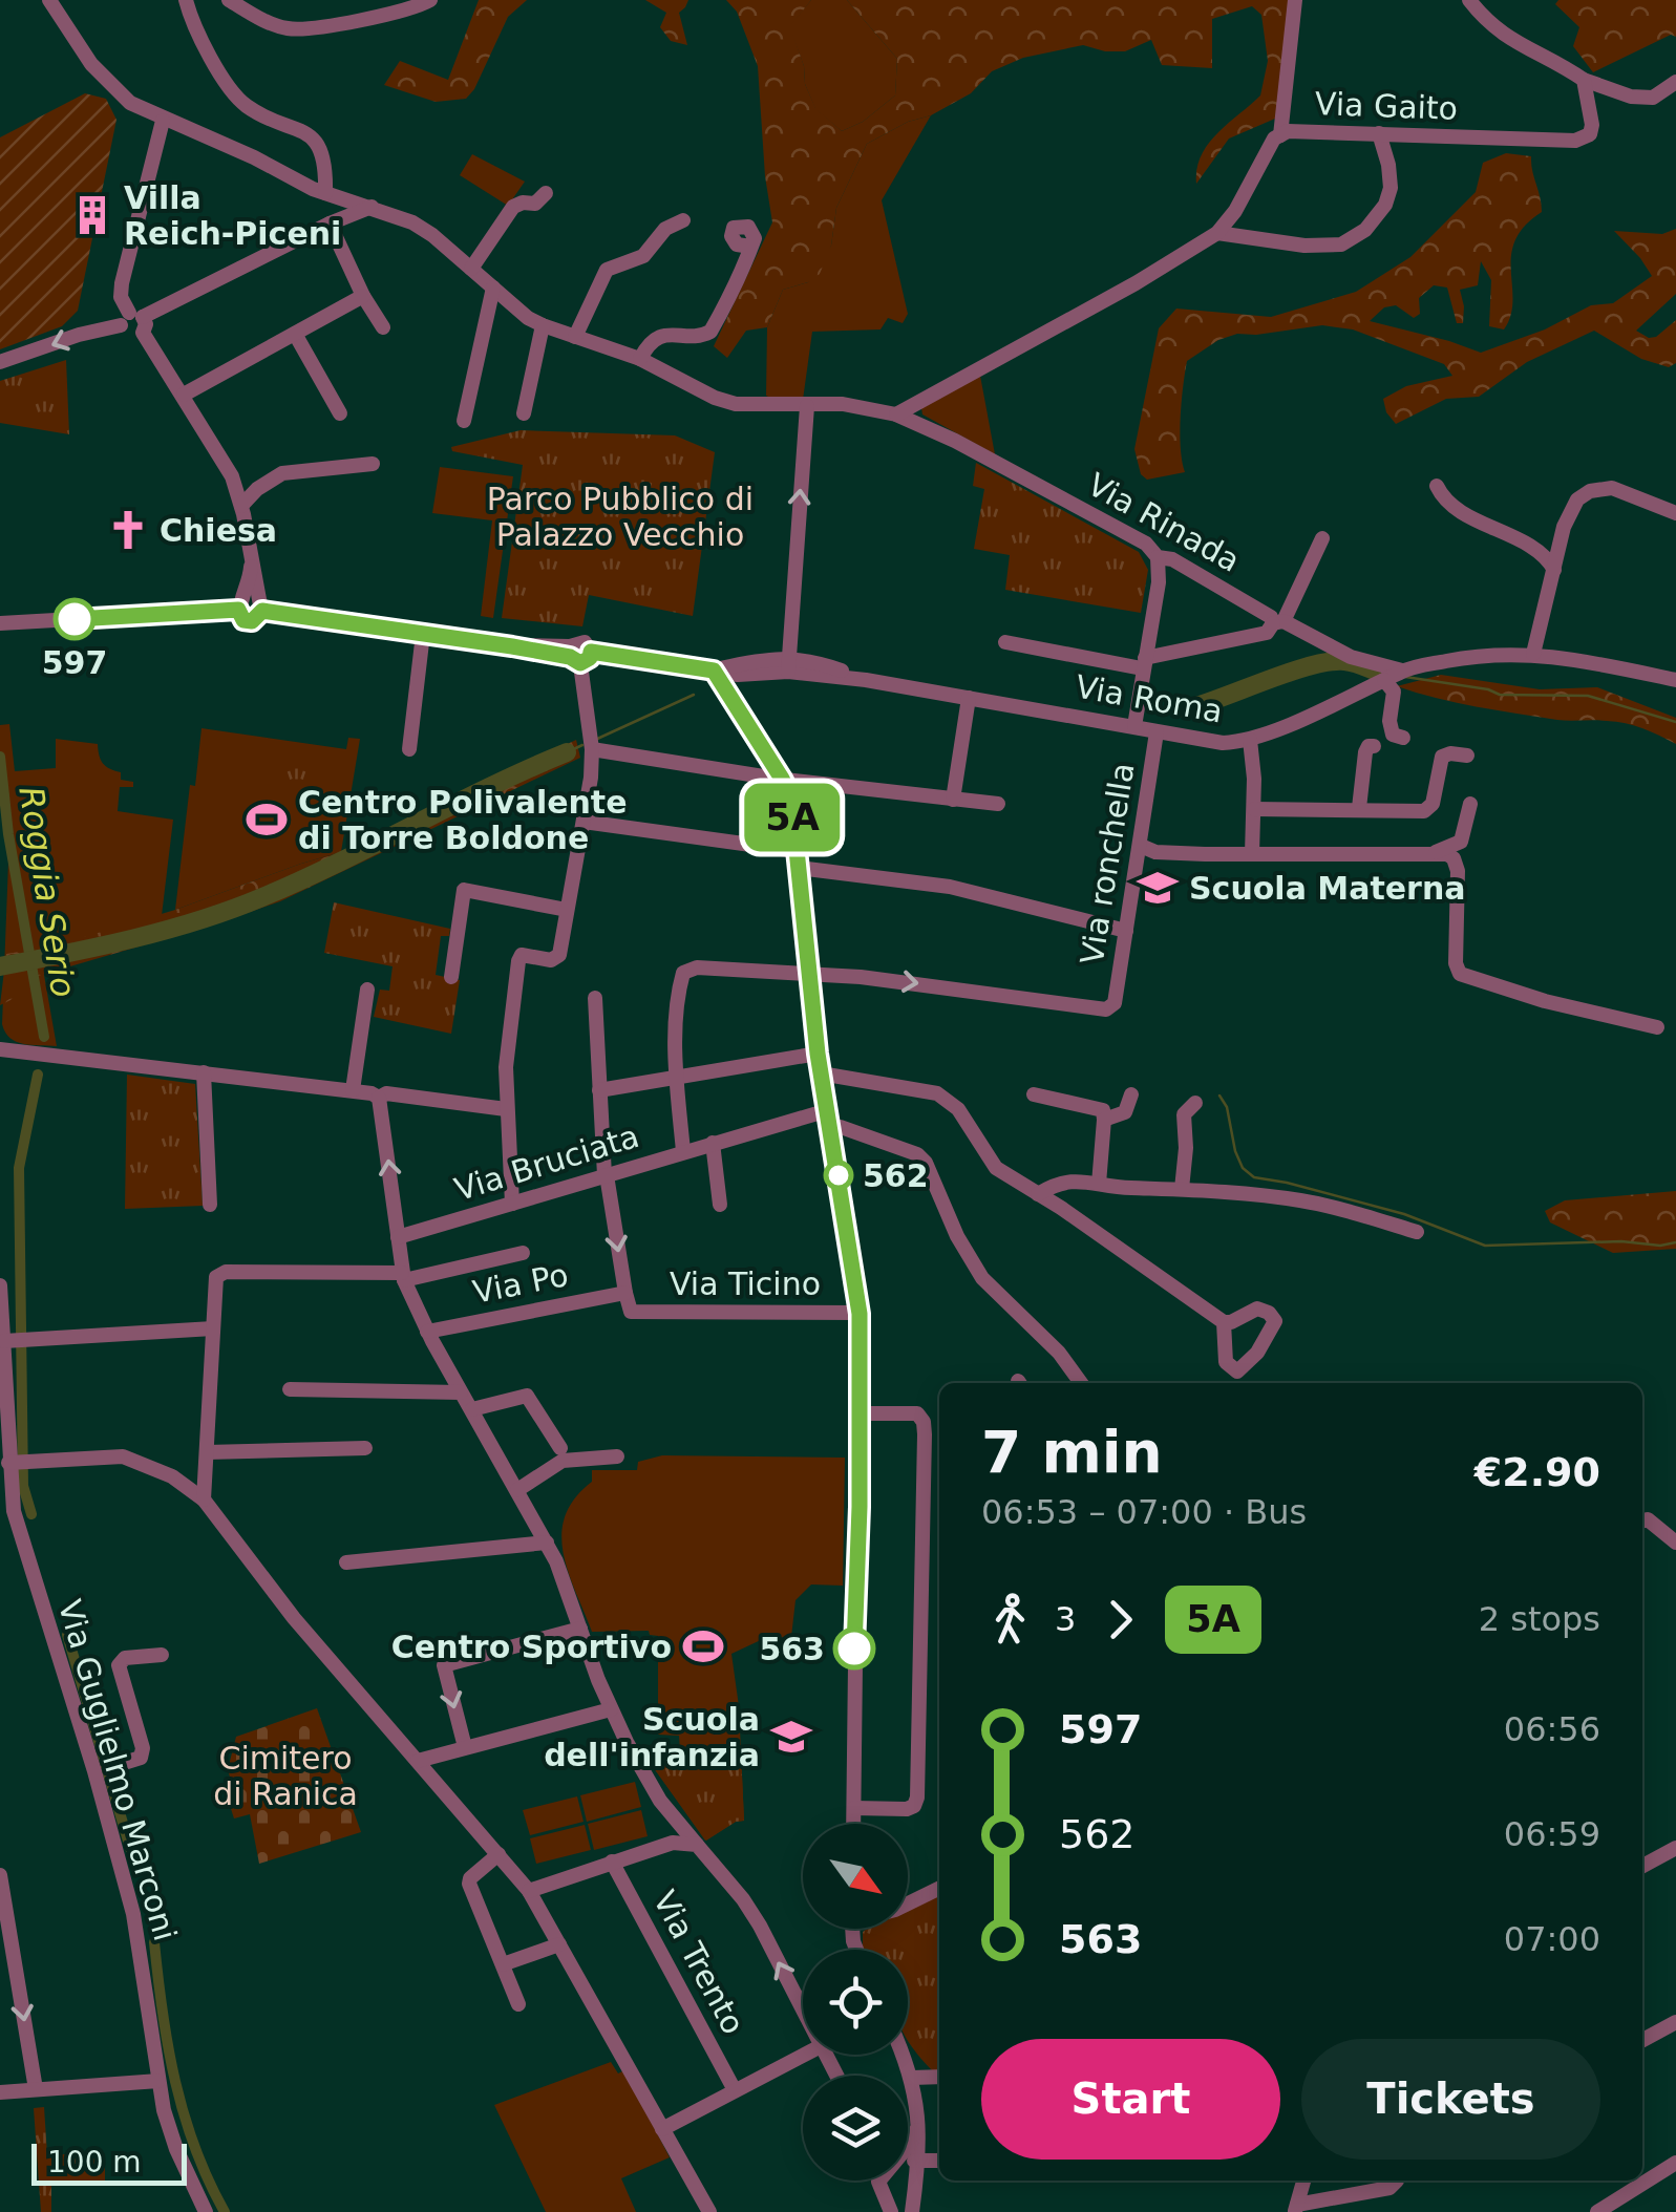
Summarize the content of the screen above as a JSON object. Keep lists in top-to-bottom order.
{
  "streets": {
    "street": [
      "Via Gaito",
      "Via Rinada",
      "Via Roma",
      "Via ronchella",
      "Via Bruciata",
      "Via Po",
      "Via Ticino",
      "Via Guglielmo Marconi",
      "Via Trento"
    ]
  },
  "crossings": [
    ["Via Gaito", "Via Rinada"],
    ["Via Rinada", "Via Roma"],
    ["Via Roma", "Via ronchella"],
    ["Via Po", "Via Ticino"]
  ],
  "water": ["Roggia Serio"],
  "parks": ["Parco Pubblico di Palazzo Vecchio", "Cimitero di Ranica"],
  "places": {
    "building": ["Villa Reich-Piceni"],
    "church": ["Chiesa"],
    "other": ["597", "562", "563"],
    "sports": ["Centro Polivalente di Torre Boldone", "Centro Sportivo"],
    "school or university": ["Scuola Materna", "Scuola dell'infanzia"]
  },
  "lines": ["bus line 5A"],
  "scale_bar": "100 m",
  "north": "bottom right",
  "page": {
    "on_map": "5A",
    "heading": ["7 min", "06:53 – 07:00 · Bus", "€2.90"],
    "legs": ["3", "5A", "2 stops"],
    "list": [
      {
        "name": "597",
        "value": "06:56"
      },
      {
        "name": "562",
        "value": "06:59"
      },
      {
        "name": "563",
        "value": "07:00"
      }
    ],
    "buttons": ["Start", "Tickets"],
    "scale": "100 m"
  }
}
